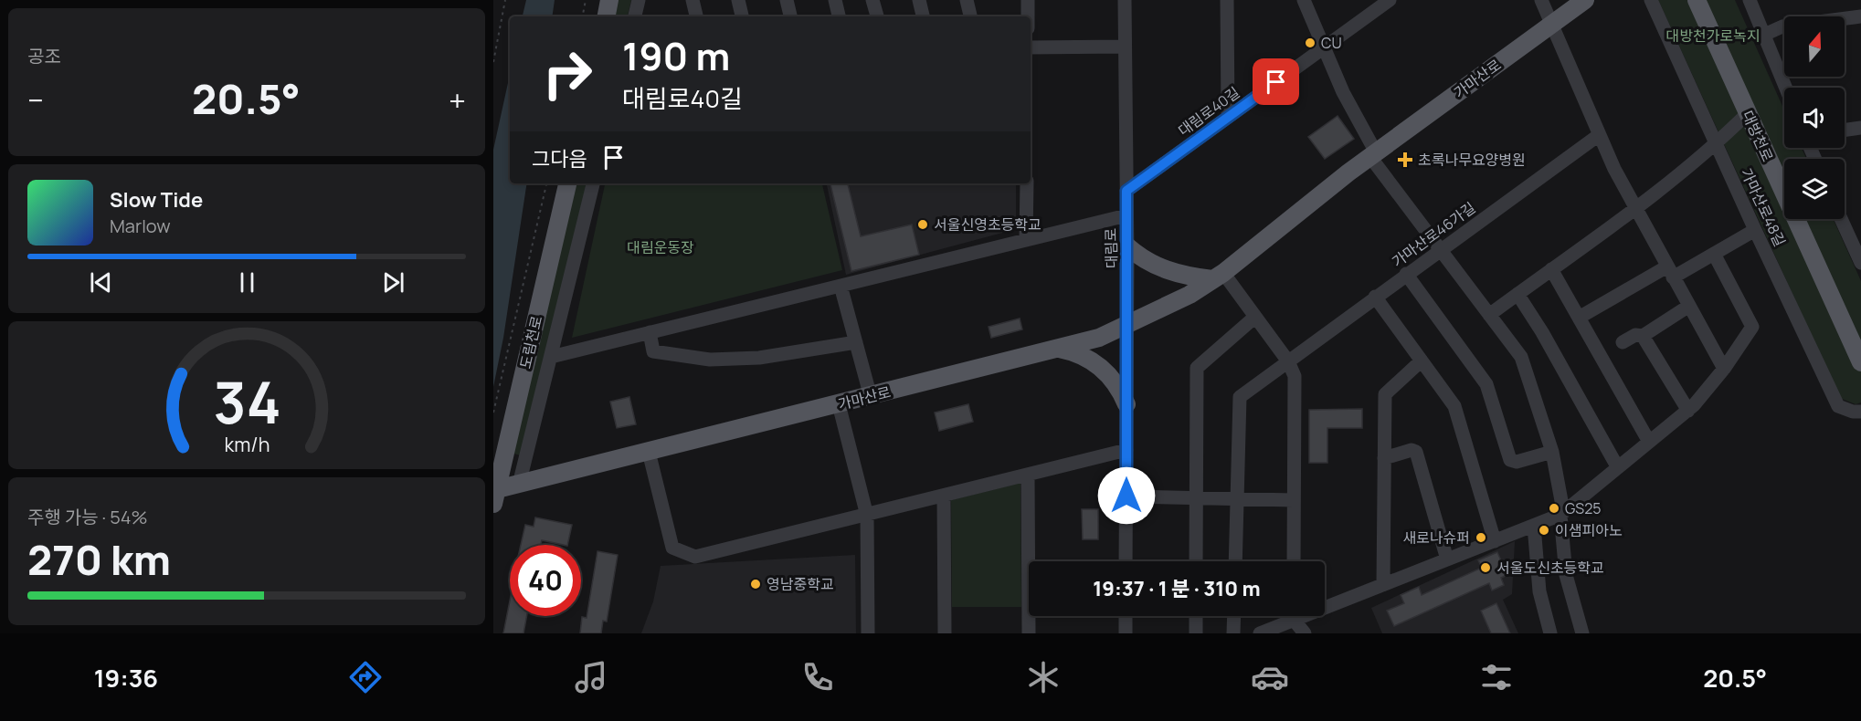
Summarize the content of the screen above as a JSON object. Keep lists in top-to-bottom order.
{
  "streets": {
    "main road": ["가마산로", "대방천로", "도림천로"],
    "street": [
      "대림로40길",
      "가마산로48길",
      "가마산로46가길",
      "대림로"
    ]
  },
  "crossings": [
    ["가마산로", "대림로"],
    ["가마산로", "도림천로"],
    ["대림로40길", "대림로"]
  ],
  "parks": ["대방천가로녹지", "대림운동장"],
  "places": {
    "other": [
      "CU",
      "서울신영초등학교",
      "GS25",
      "이샘피아노",
      "새로나슈퍼",
      "서울도신초등학교",
      "영남중학교"
    ],
    "health": ["초록나무요양병원"]
  },
  "north": "top",
  "page": {
    "tile": [
      "공조",
      ["주행 가능 · 54%", "270 km"]
    ],
    "turn": ["190 m", "대림로40길"],
    "heat": ["−", "20.5°", "+"],
    "then": "그다음",
    "song": ["Slow Tide", "Marlow"],
    "limit": "40",
    "trip": "19:37 · 1 분 · 310 m",
    "tabs": ["19:36", "20.5°"],
    "gauge": ["34", "km/h"]
  }
}
